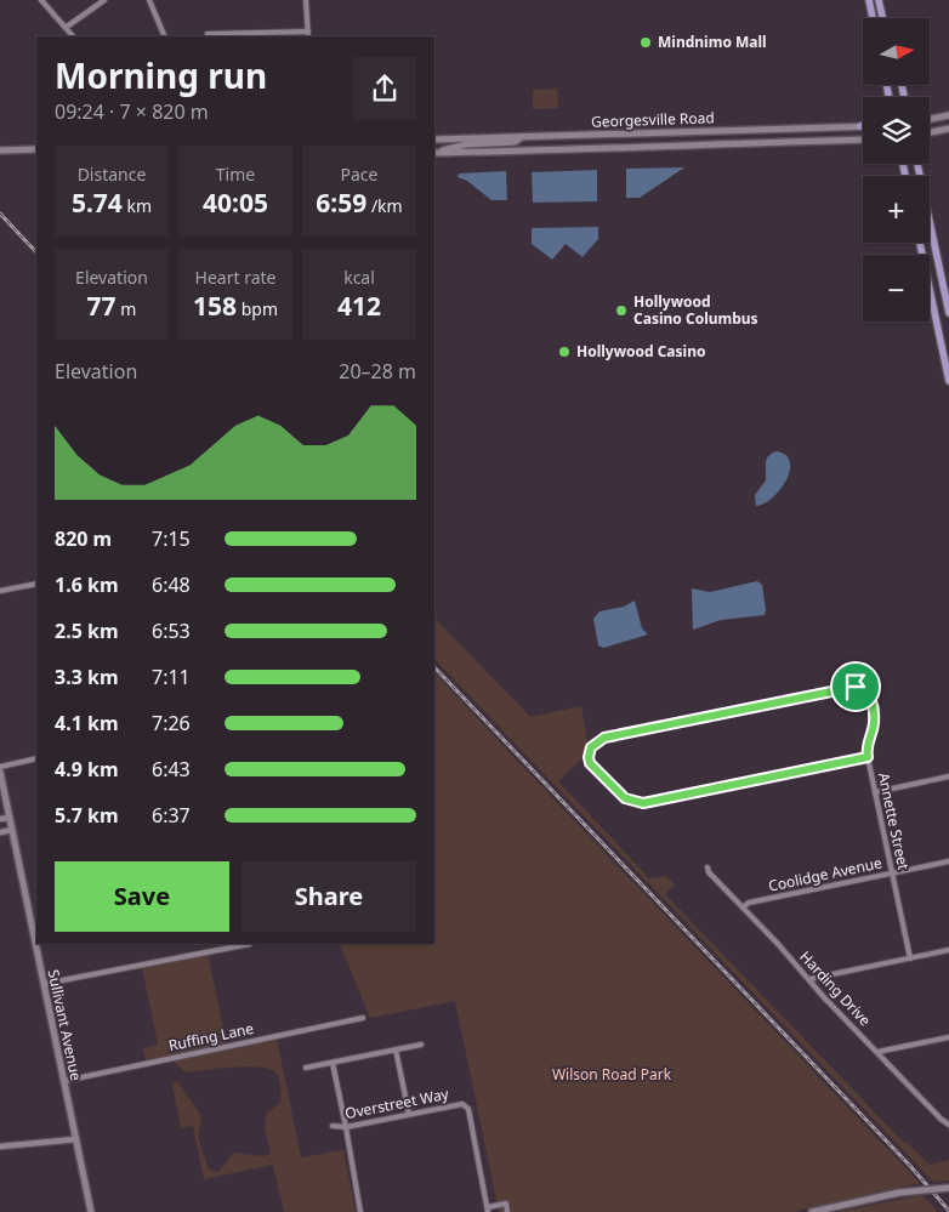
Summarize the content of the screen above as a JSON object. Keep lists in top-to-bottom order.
{
  "streets": {
    "main road": ["Georgesville Road", "Sullivant Avenue"],
    "street": [
      "Annette Street",
      "Coolidge Avenue",
      "Harding Drive",
      "Ruffing Lane",
      "Overstreet Way"
    ]
  },
  "crossings": [
    ["Annette Street", "Coolidge Avenue"],
    ["Coolidge Avenue", "Harding Drive"],
    ["Sullivant Avenue", "Ruffing Lane"]
  ],
  "parks": ["Wilson Road Park"],
  "places": ["Mindnimo Mall", "Hollywood Casino Columbus", "Hollywood Casino"],
  "north": "right",
  "page": {
    "map_buttons": ["+", "−"],
    "heading": ["Morning run", "09:24 · 7 × 820 m"],
    "stats": [
      ["Distance", "5.74 km"],
      ["Time", "40:05"],
      ["Pace", "6:59 /km"],
      ["Elevation", "77 m"],
      ["Heart rate", "158 bpm"],
      ["kcal", "412"]
    ],
    "chart": ["Elevation", "20–28 m"],
    "list": [
      {
        "name": "820 m",
        "note": "7:15"
      },
      {
        "name": "1.6 km",
        "note": "6:48"
      },
      {
        "name": "2.5 km",
        "note": "6:53"
      },
      {
        "name": "3.3 km",
        "note": "7:11"
      },
      {
        "name": "4.1 km",
        "note": "7:26"
      },
      {
        "name": "4.9 km",
        "note": "6:43"
      },
      {
        "name": "5.7 km",
        "note": "6:37"
      }
    ],
    "buttons": ["Save", "Share"]
  }
}
